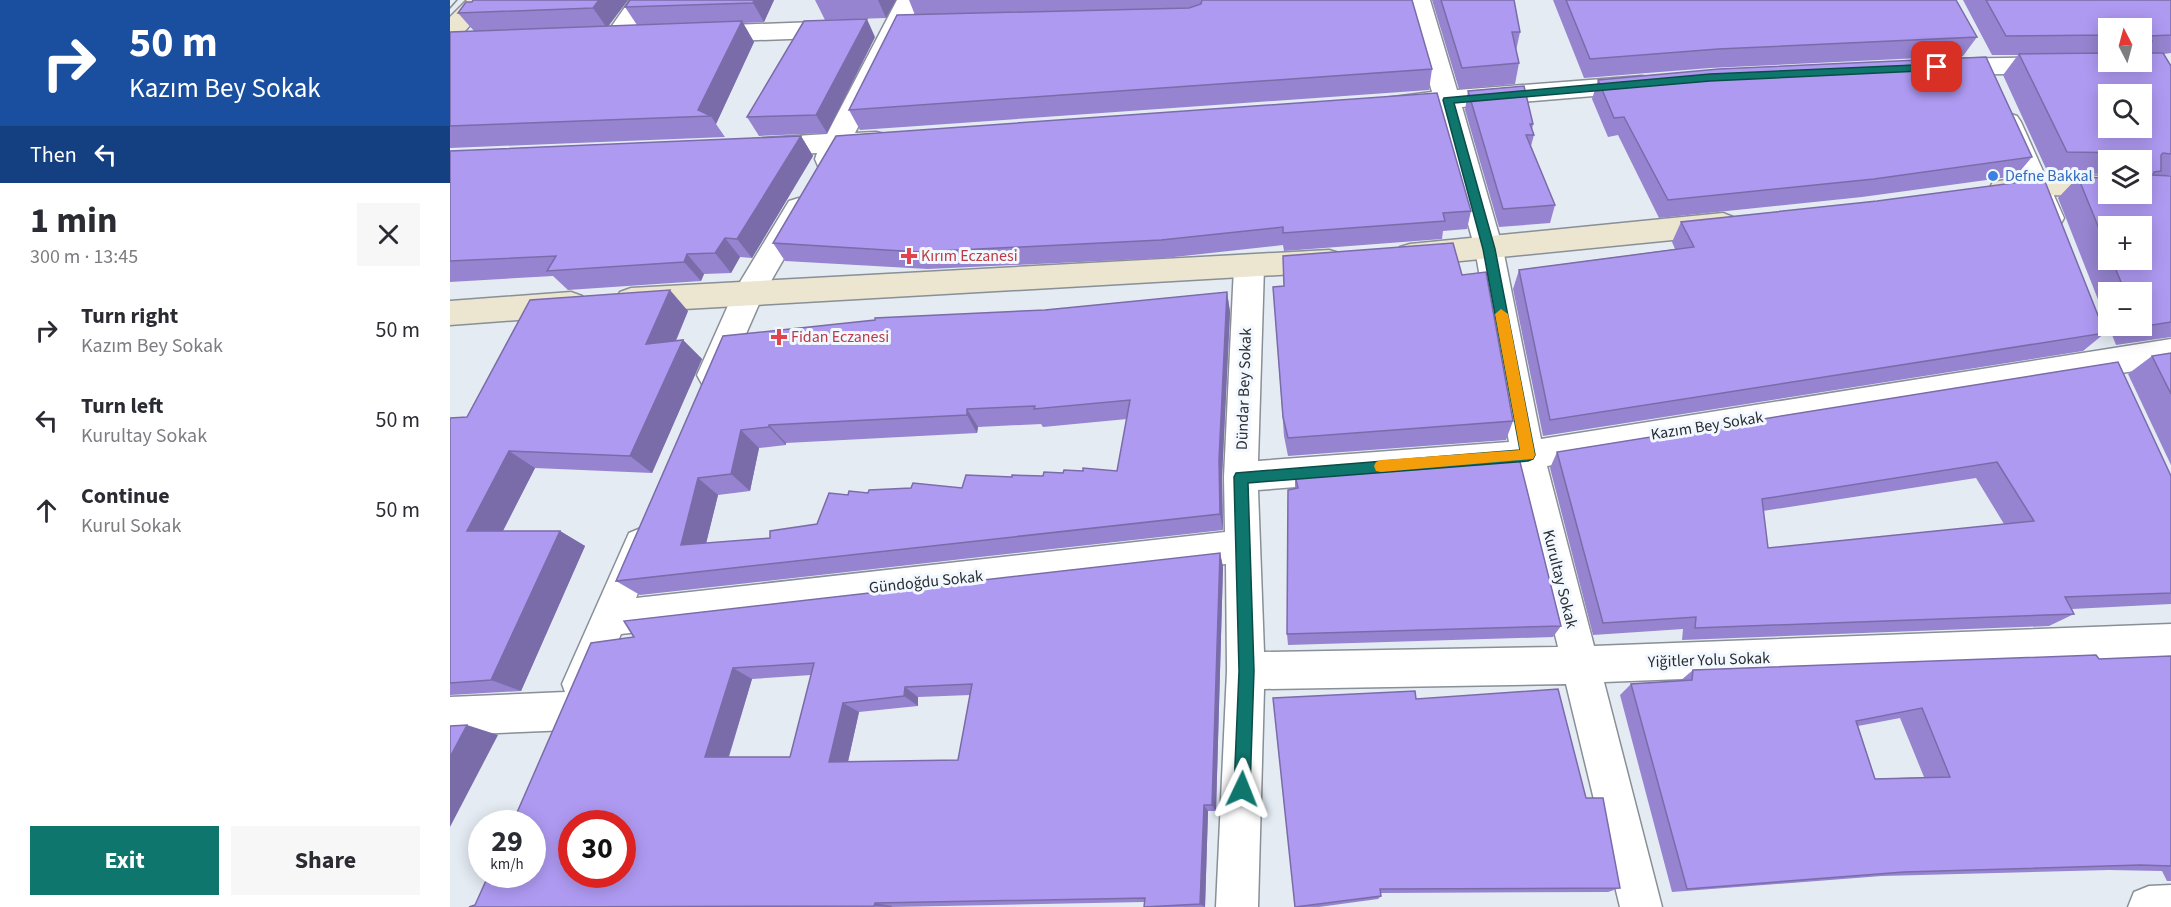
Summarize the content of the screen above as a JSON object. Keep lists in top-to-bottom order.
{
  "streets": {
    "street": [
      "Dündar Bey Sokak",
      "Kazım Bey Sokak",
      "Kurultay Sokak",
      "Gündoğdu Sokak",
      "Yiğitler Yolu Sokak"
    ]
  },
  "crossings": [
    ["Dündar Bey Sokak", "Kazım Bey Sokak"],
    ["Dündar Bey Sokak", "Gündoğdu Sokak"],
    ["Dündar Bey Sokak", "Yiğitler Yolu Sokak"],
    ["Kazım Bey Sokak", "Kurultay Sokak"],
    ["Kurultay Sokak", "Yiğitler Yolu Sokak"]
  ],
  "places": {
    "other": ["Defne Bakkal"],
    "health": ["Kırım Eczanesi", "Fidan Eczanesi"]
  },
  "north": "top",
  "page": {
    "turn": ["50 m", "Kazım Bey Sokak"],
    "map_buttons": ["+", "−"],
    "then": "Then",
    "heading": ["1 min", "300 m · 13:45"],
    "list": [
      {
        "name": "Turn right",
        "note": "Kazım Bey Sokak",
        "value": "50 m"
      },
      {
        "name": "Turn left",
        "note": "Kurultay Sokak",
        "value": "50 m"
      },
      {
        "name": "Continue",
        "note": "Kurul Sokak",
        "value": "50 m"
      }
    ],
    "speed": "29 km/h",
    "limit": "30",
    "buttons": ["Exit", "Share"]
  }
}
